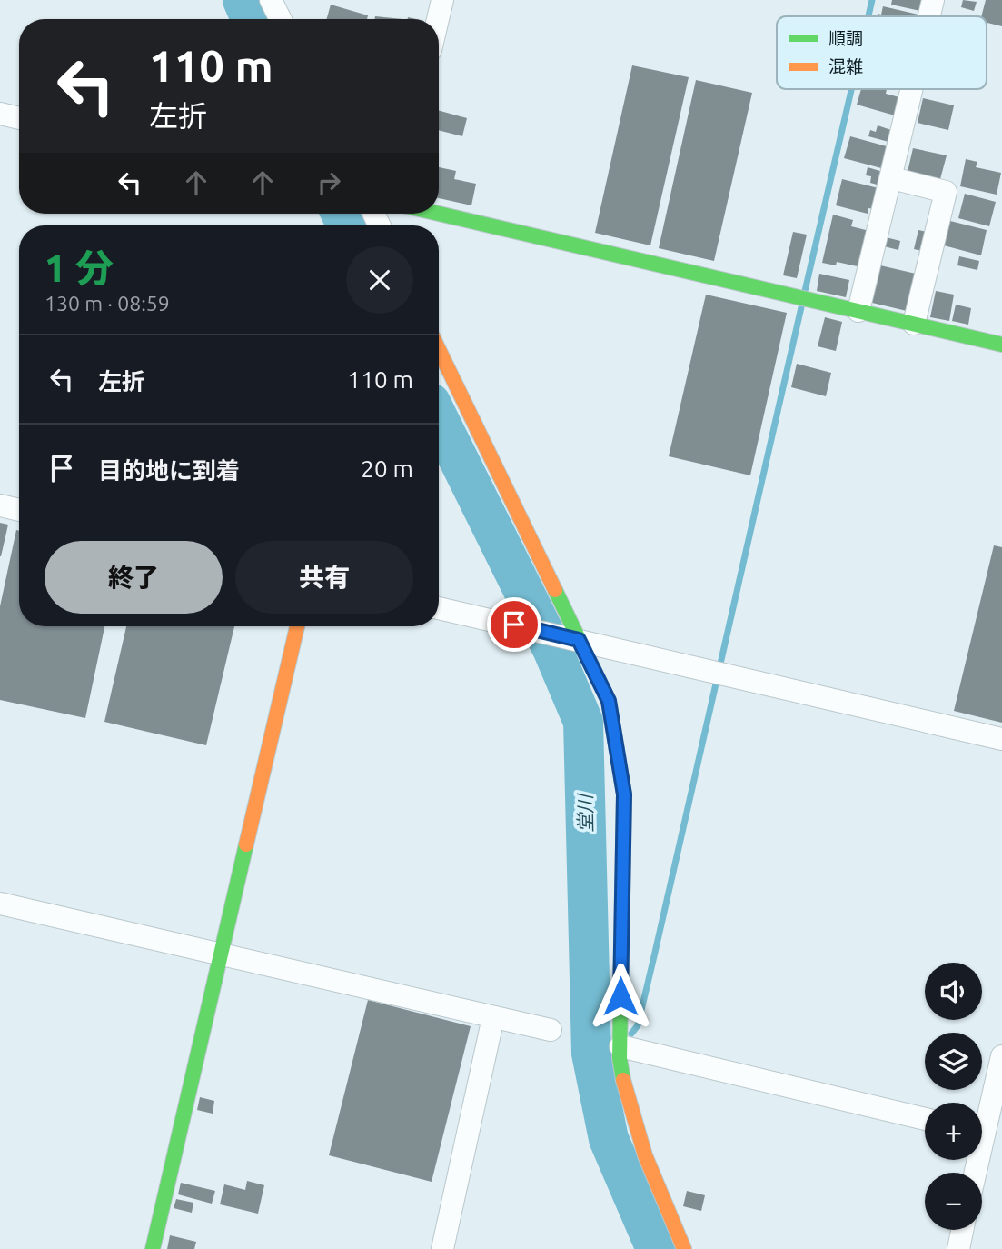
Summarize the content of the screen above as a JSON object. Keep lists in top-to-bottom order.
{
  "water": ["堂川"],
  "legend": ["順調", "混雑"],
  "page": {
    "turn": ["110 m", "左折"],
    "heading": ["1 分", "130 m · 08:59"],
    "list": [
      {
        "name": "左折",
        "value": "110 m"
      },
      {
        "name": "目的地に到着",
        "value": "20 m"
      }
    ],
    "buttons": ["終了", "共有"],
    "map_buttons": ["+", "−"]
  }
}
